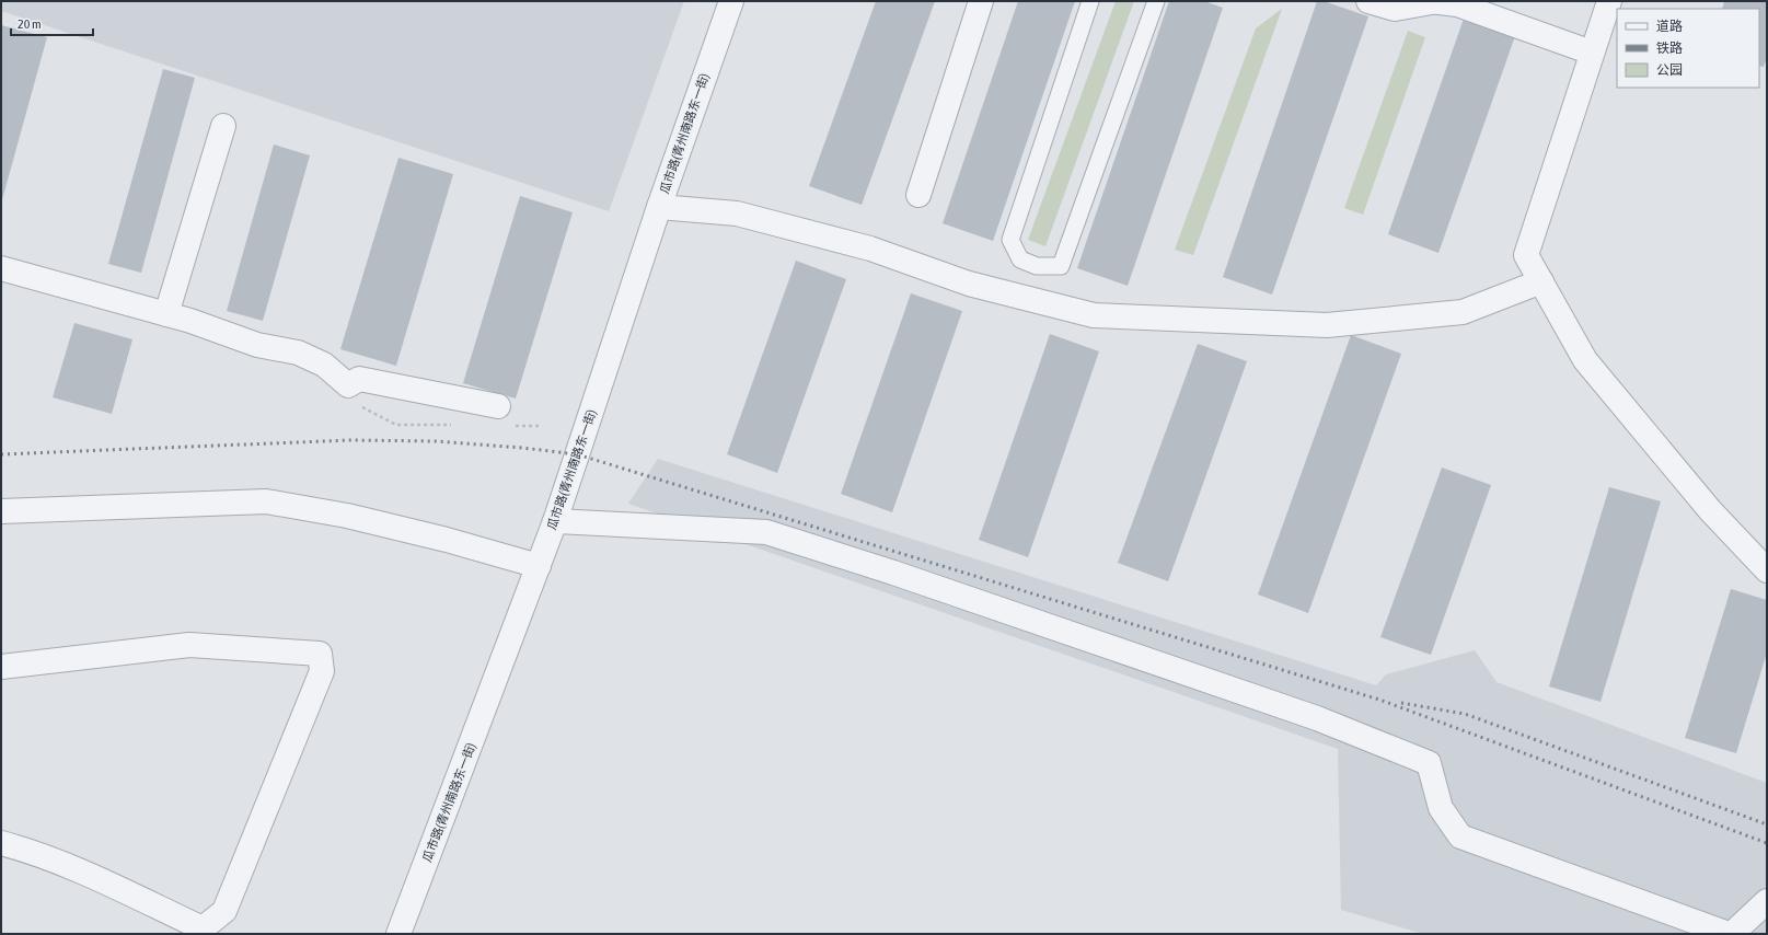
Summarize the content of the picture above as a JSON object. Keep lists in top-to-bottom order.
{
  "streets": {
    "street": ["瓜市路(青州南路东一街)"]
  },
  "legend": ["道路", "铁路", "公园"],
  "scale_bar": "20 m"
}
